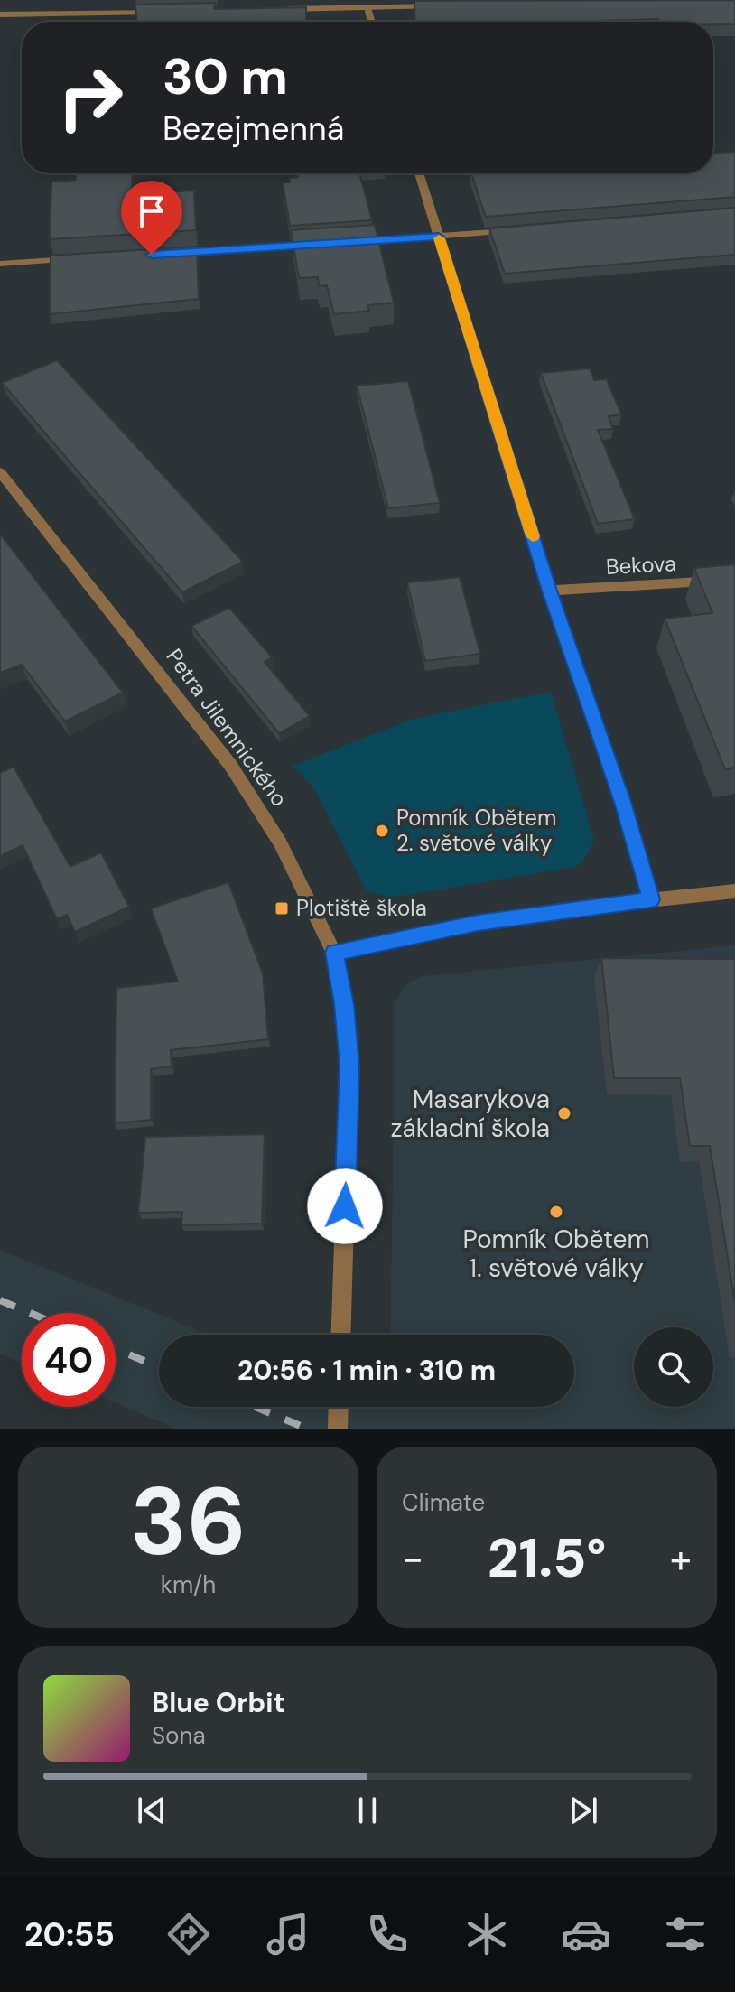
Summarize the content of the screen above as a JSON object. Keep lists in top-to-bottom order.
{
  "streets": {
    "street": ["Bekova", "Petra Jilemnického"]
  },
  "places": {
    "other": ["Pomník Obětem 2. světové války", "Masarykova základní škola", "Pomník Obětem 1. světové války"],
    "transit": ["Plotiště škola"]
  },
  "page": {
    "turn": ["30 m", "Bezejmenná"],
    "limit": "40",
    "trip": "20:56 · 1 min · 310 m",
    "tile": [
      ["36", "km/h"],
      "Climate"
    ],
    "heat": ["−", "21.5°", "+"],
    "song": ["Blue Orbit", "Sona"],
    "tabs": "20:55"
  }
}
